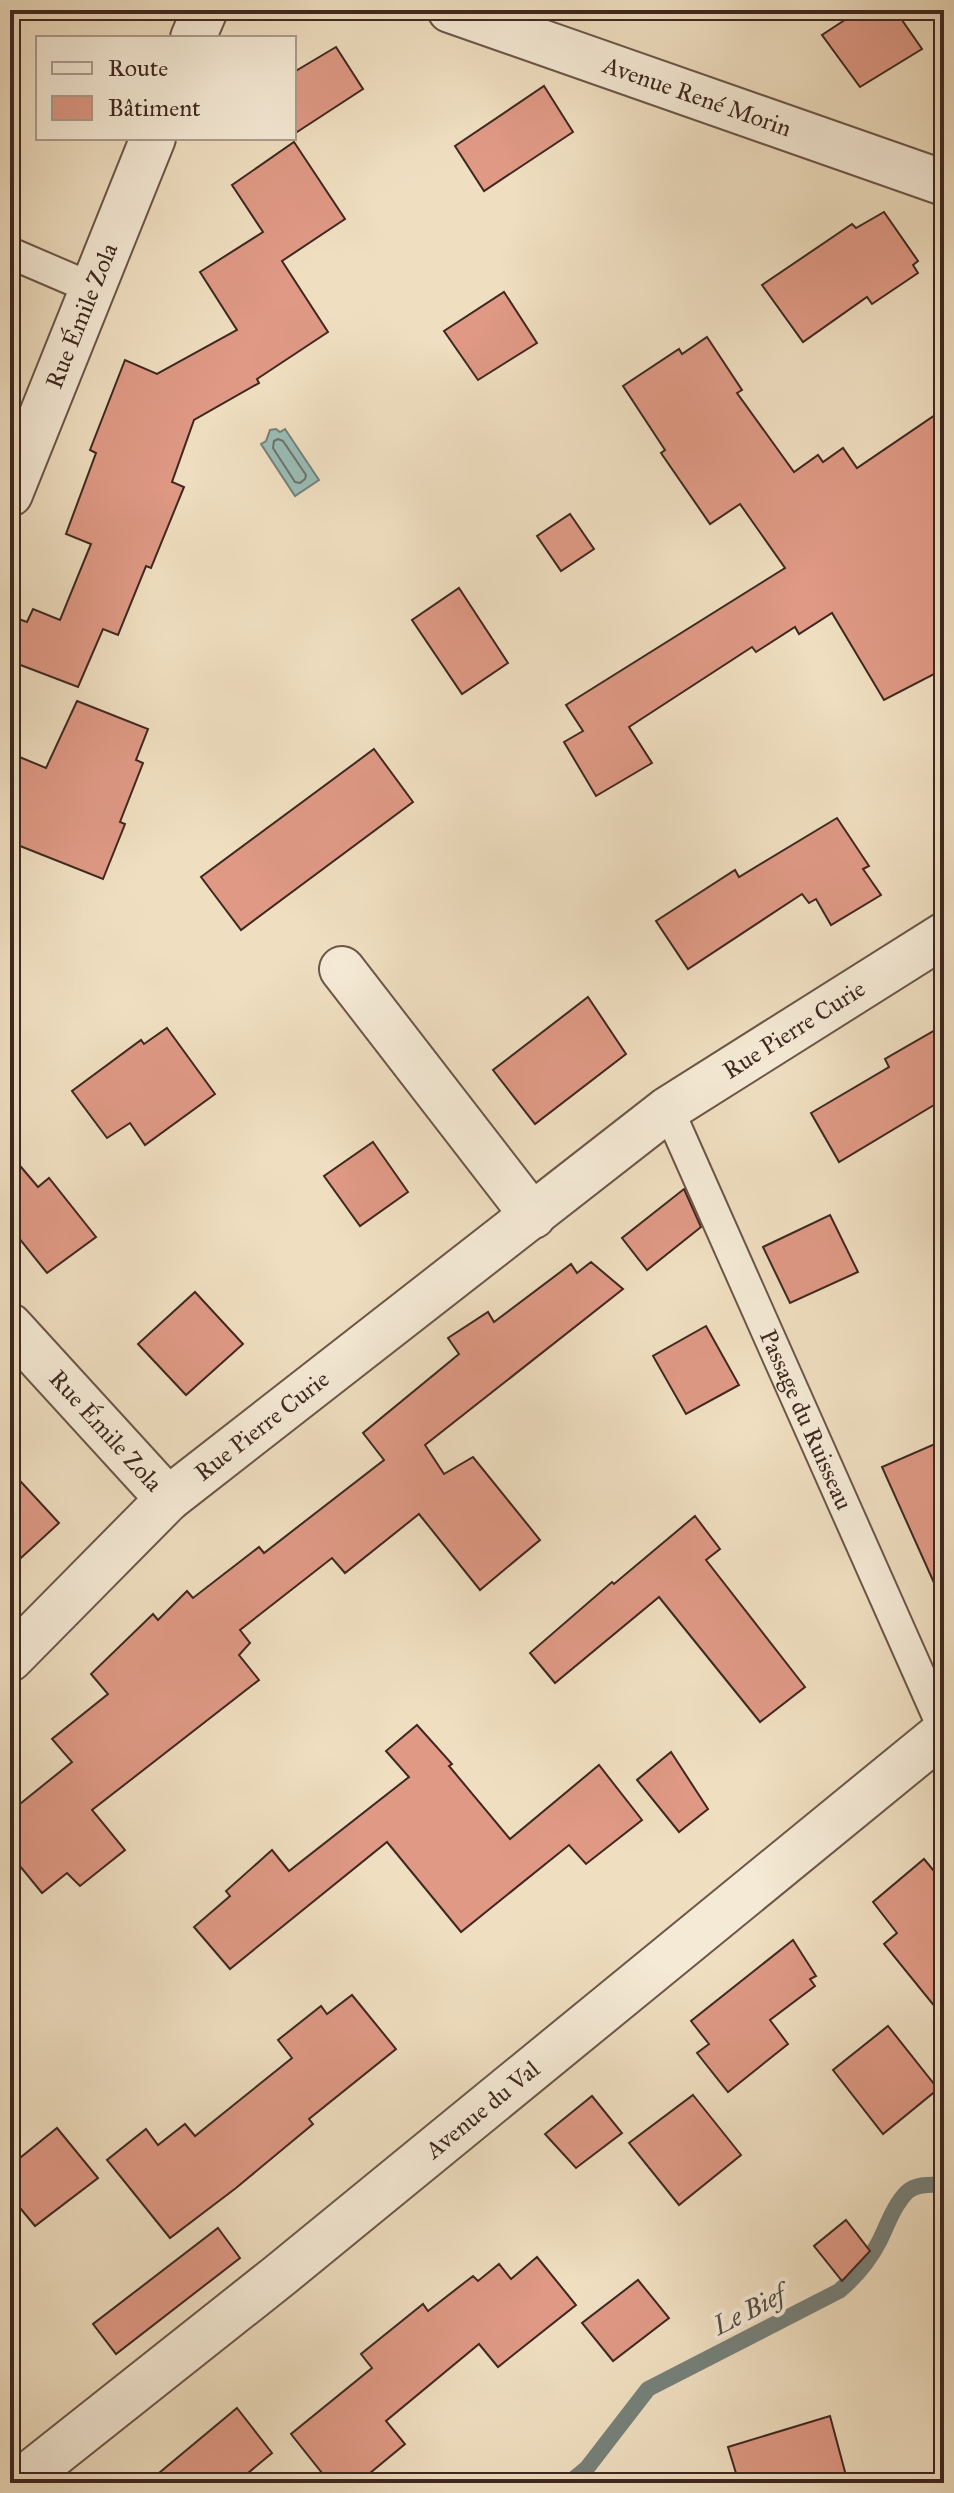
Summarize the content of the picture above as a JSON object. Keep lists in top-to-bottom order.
{
  "streets": {
    "street": [
      "Avenue René Morin",
      "Rue Émile Zola",
      "Rue Pierre Curie",
      "Avenue du Val"
    ],
    "lane": ["Passage du Ruisseau"]
  },
  "crossings": [
    ["Rue Émile Zola", "Rue Pierre Curie"],
    ["Rue Pierre Curie", "Passage du Ruisseau"],
    ["Passage du Ruisseau", "Avenue du Val"]
  ],
  "water": ["Le Bief"],
  "legend": ["Route", "Bâtiment"]
}
